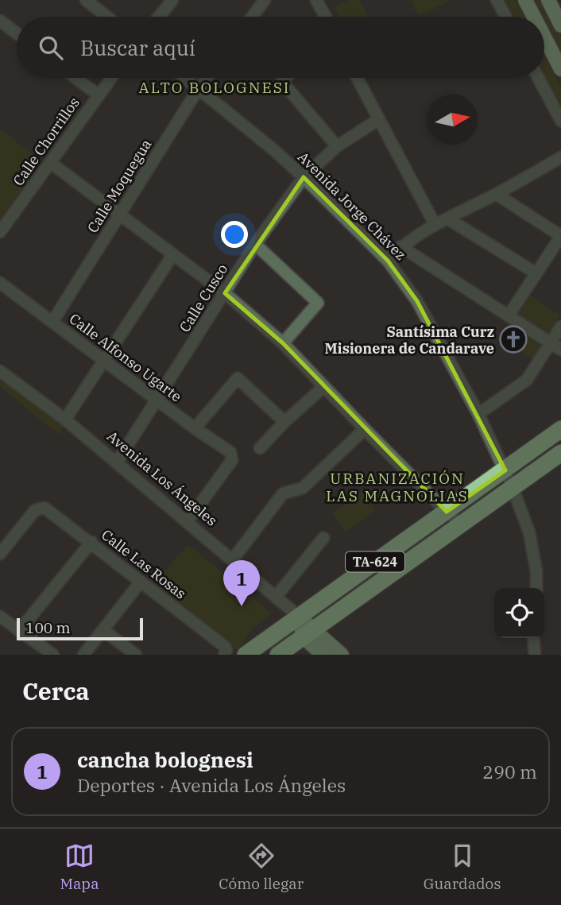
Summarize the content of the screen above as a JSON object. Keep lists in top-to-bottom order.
{
  "streets": {
    "highway": ["TA-624"],
    "main road": ["Avenida Los Ángeles"],
    "street": [
      "Calle Chorrillos",
      "Calle Moquegua",
      "Avenida Jorge Chávez",
      "Calle Cusco",
      "Calle Alfonso Ugarte",
      "Calle Las Rosas"
    ]
  },
  "crossings": [
    ["Calle Moquegua", "Avenida Jorge Chávez"],
    ["Calle Moquegua", "Calle Alfonso Ugarte"],
    ["Avenida Jorge Chávez", "Calle Cusco"],
    ["Avenida Jorge Chávez", "TA-624"],
    ["Calle Cusco", "Calle Alfonso Ugarte"],
    ["Calle Cusco", "Avenida Los Ángeles"],
    ["Calle Alfonso Ugarte", "Avenida Los Ángeles"],
    ["Avenida Los Ángeles", "TA-624"]
  ],
  "districts": ["ALTO BOLOGNESI", "URBANIZACIÓN LAS MAGNOLIAS"],
  "places": {
    "church": ["Santísima Curz Misionera de Candarave"]
  },
  "scale_bar": "100 m",
  "north": "right",
  "page": {
    "search": "Buscar aquí",
    "pins": "1",
    "scale": "100 m",
    "heading": "Cerca",
    "list": [
      {
        "mark": "1",
        "name": "cancha bolognesi",
        "note": "Deportes · Avenida Los Ángeles",
        "value": "290 m"
      }
    ],
    "nav": ["Mapa", "Cómo llegar", "Guardados"]
  }
}
